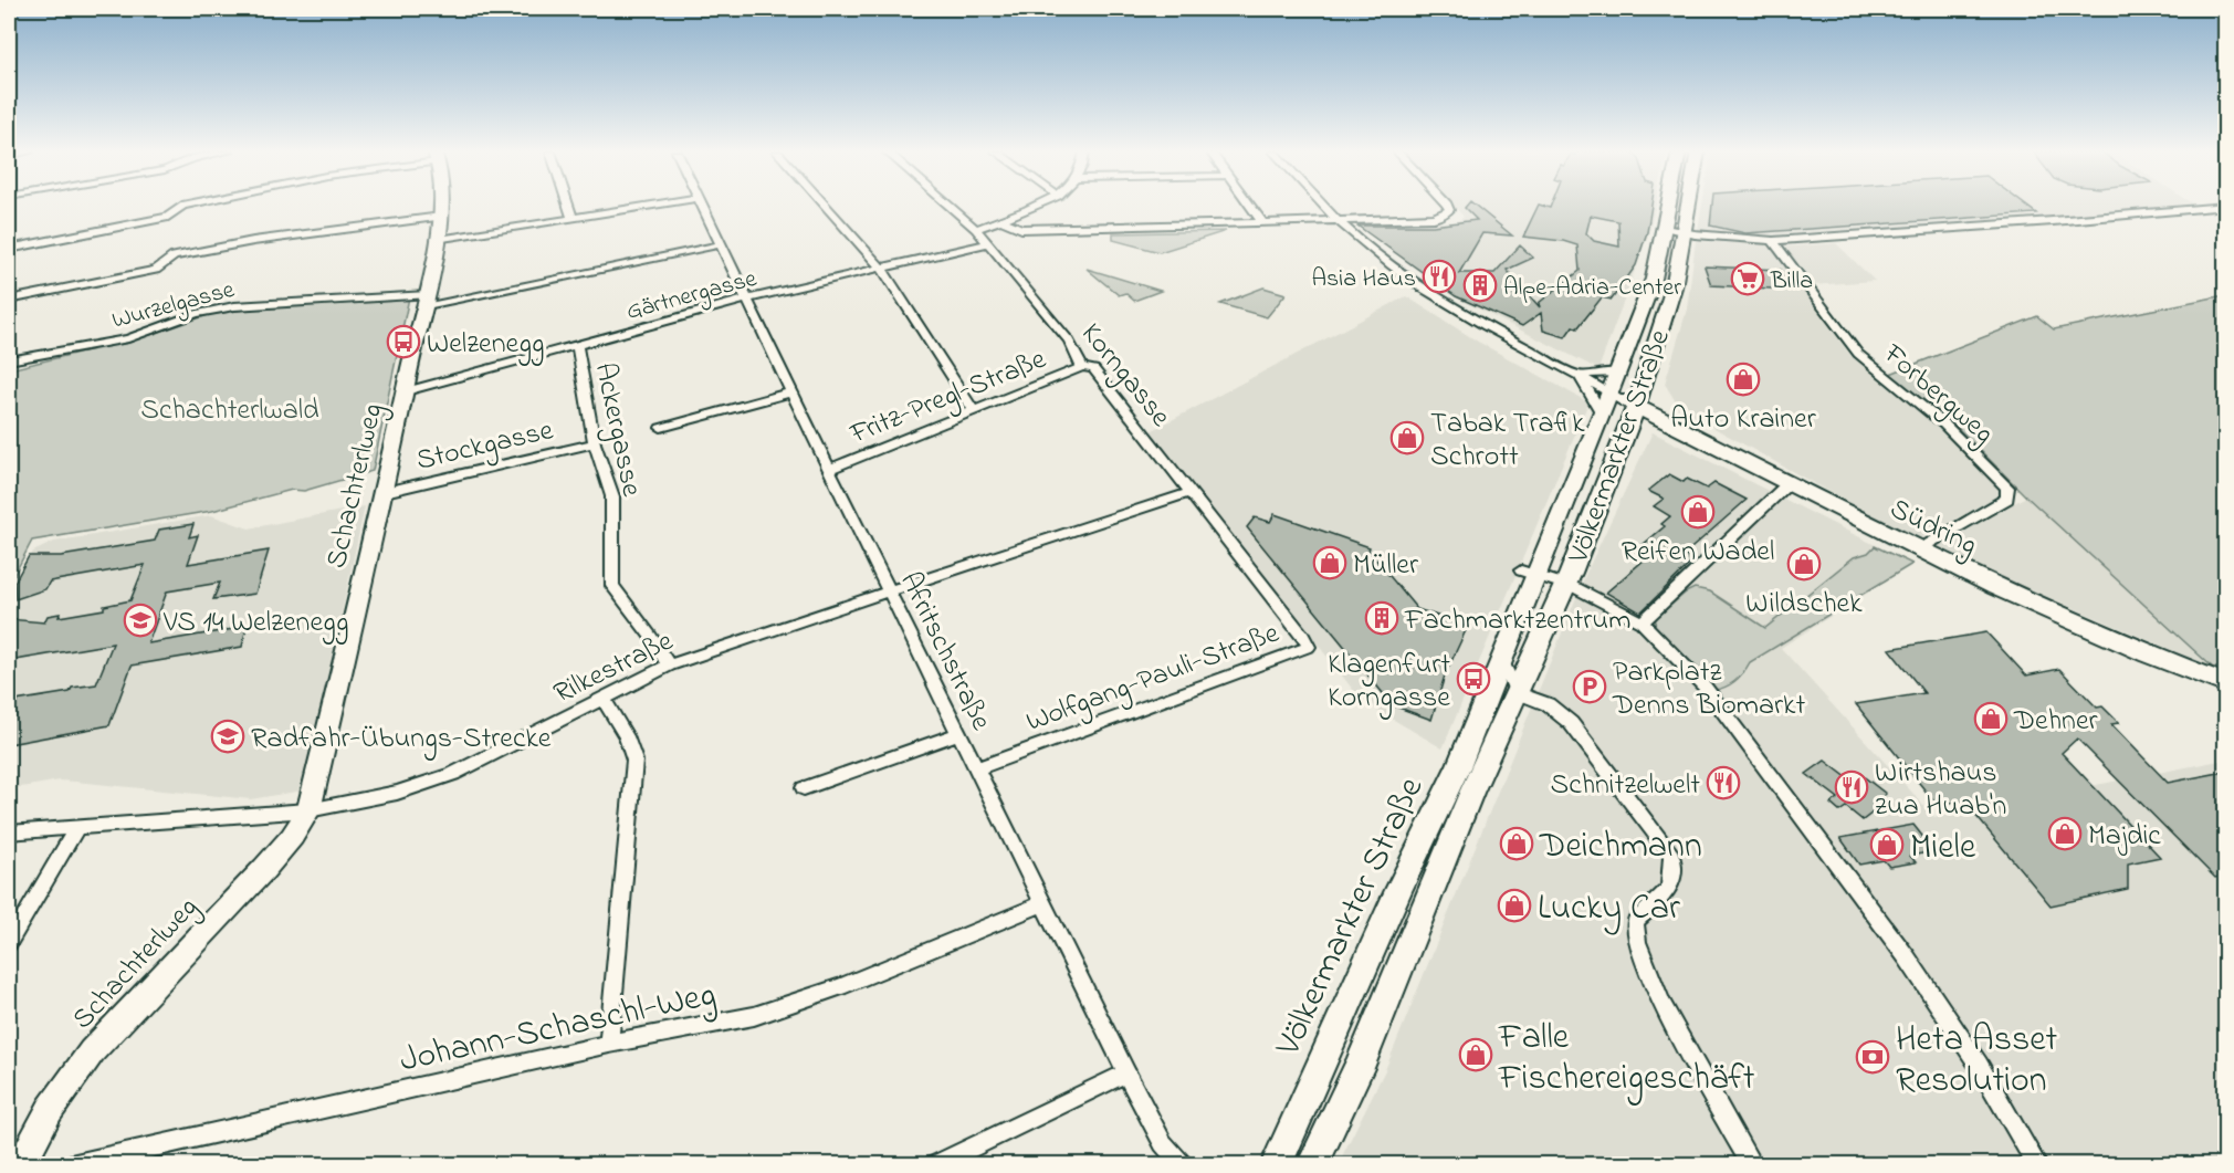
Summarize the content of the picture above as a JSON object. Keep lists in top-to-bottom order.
{
  "streets": {
    "main road": ["Völkermarkter Straße", "Südring"],
    "street": [
      "Gärtnergasse",
      "Wurzelgasse",
      "Korngasse",
      "Forbergweg",
      "Fritz-Pregl-Straße",
      "Ackergasse",
      "Stockgasse",
      "Schachterlweg",
      "Afritschstraße",
      "Rilkestraße",
      "Wolfgang-Pauli-Straße",
      "Johann-Schaschl-Weg"
    ]
  },
  "crossings": [
    ["Gärtnergasse", "Korngasse"],
    ["Gärtnergasse", "Ackergasse"],
    ["Gärtnergasse", "Schachterlweg"],
    ["Gärtnergasse", "Afritschstraße"],
    ["Wurzelgasse", "Schachterlweg"],
    ["Wurzelgasse", "Afritschstraße"],
    ["Korngasse", "Fritz-Pregl-Straße"],
    ["Korngasse", "Rilkestraße"],
    ["Korngasse", "Wolfgang-Pauli-Straße"],
    ["Forbergweg", "Südring"],
    ["Fritz-Pregl-Straße", "Afritschstraße"],
    ["Ackergasse", "Stockgasse"],
    ["Ackergasse", "Rilkestraße"],
    ["Stockgasse", "Schachterlweg"],
    ["Schachterlweg", "Rilkestraße"],
    ["Afritschstraße", "Rilkestraße"],
    ["Afritschstraße", "Wolfgang-Pauli-Straße"],
    ["Afritschstraße", "Johann-Schaschl-Weg"]
  ],
  "parks": ["Schachterlwald"],
  "places": {
    "restaurant": ["Asia Haus", "Schnitzelwelt", "Wirtshaus zua Huab'n"],
    "supermarket": ["Billa"],
    "building": ["Alpe-Adria-Center", "Fachmarktzentrum"],
    "bus stop": ["Welzenegg", "Klagenfurt Korngasse"],
    "shop": [
      "Auto Krainer",
      "Tabak Trafik Schrott",
      "Reifen Wadel",
      "Müller",
      "Wildschek",
      "Dehner",
      "Majdic",
      "Deichmann",
      "Miele",
      "Lucky Car",
      "Falle Fischereigeschäft"
    ],
    "school or university": ["VS 14 Welzenegg", "Radfahr-Übungs-Strecke"],
    "parking": ["Parkplatz Denns Biomarkt"],
    "bank": ["Heta Asset Resolution"]
  }
}
